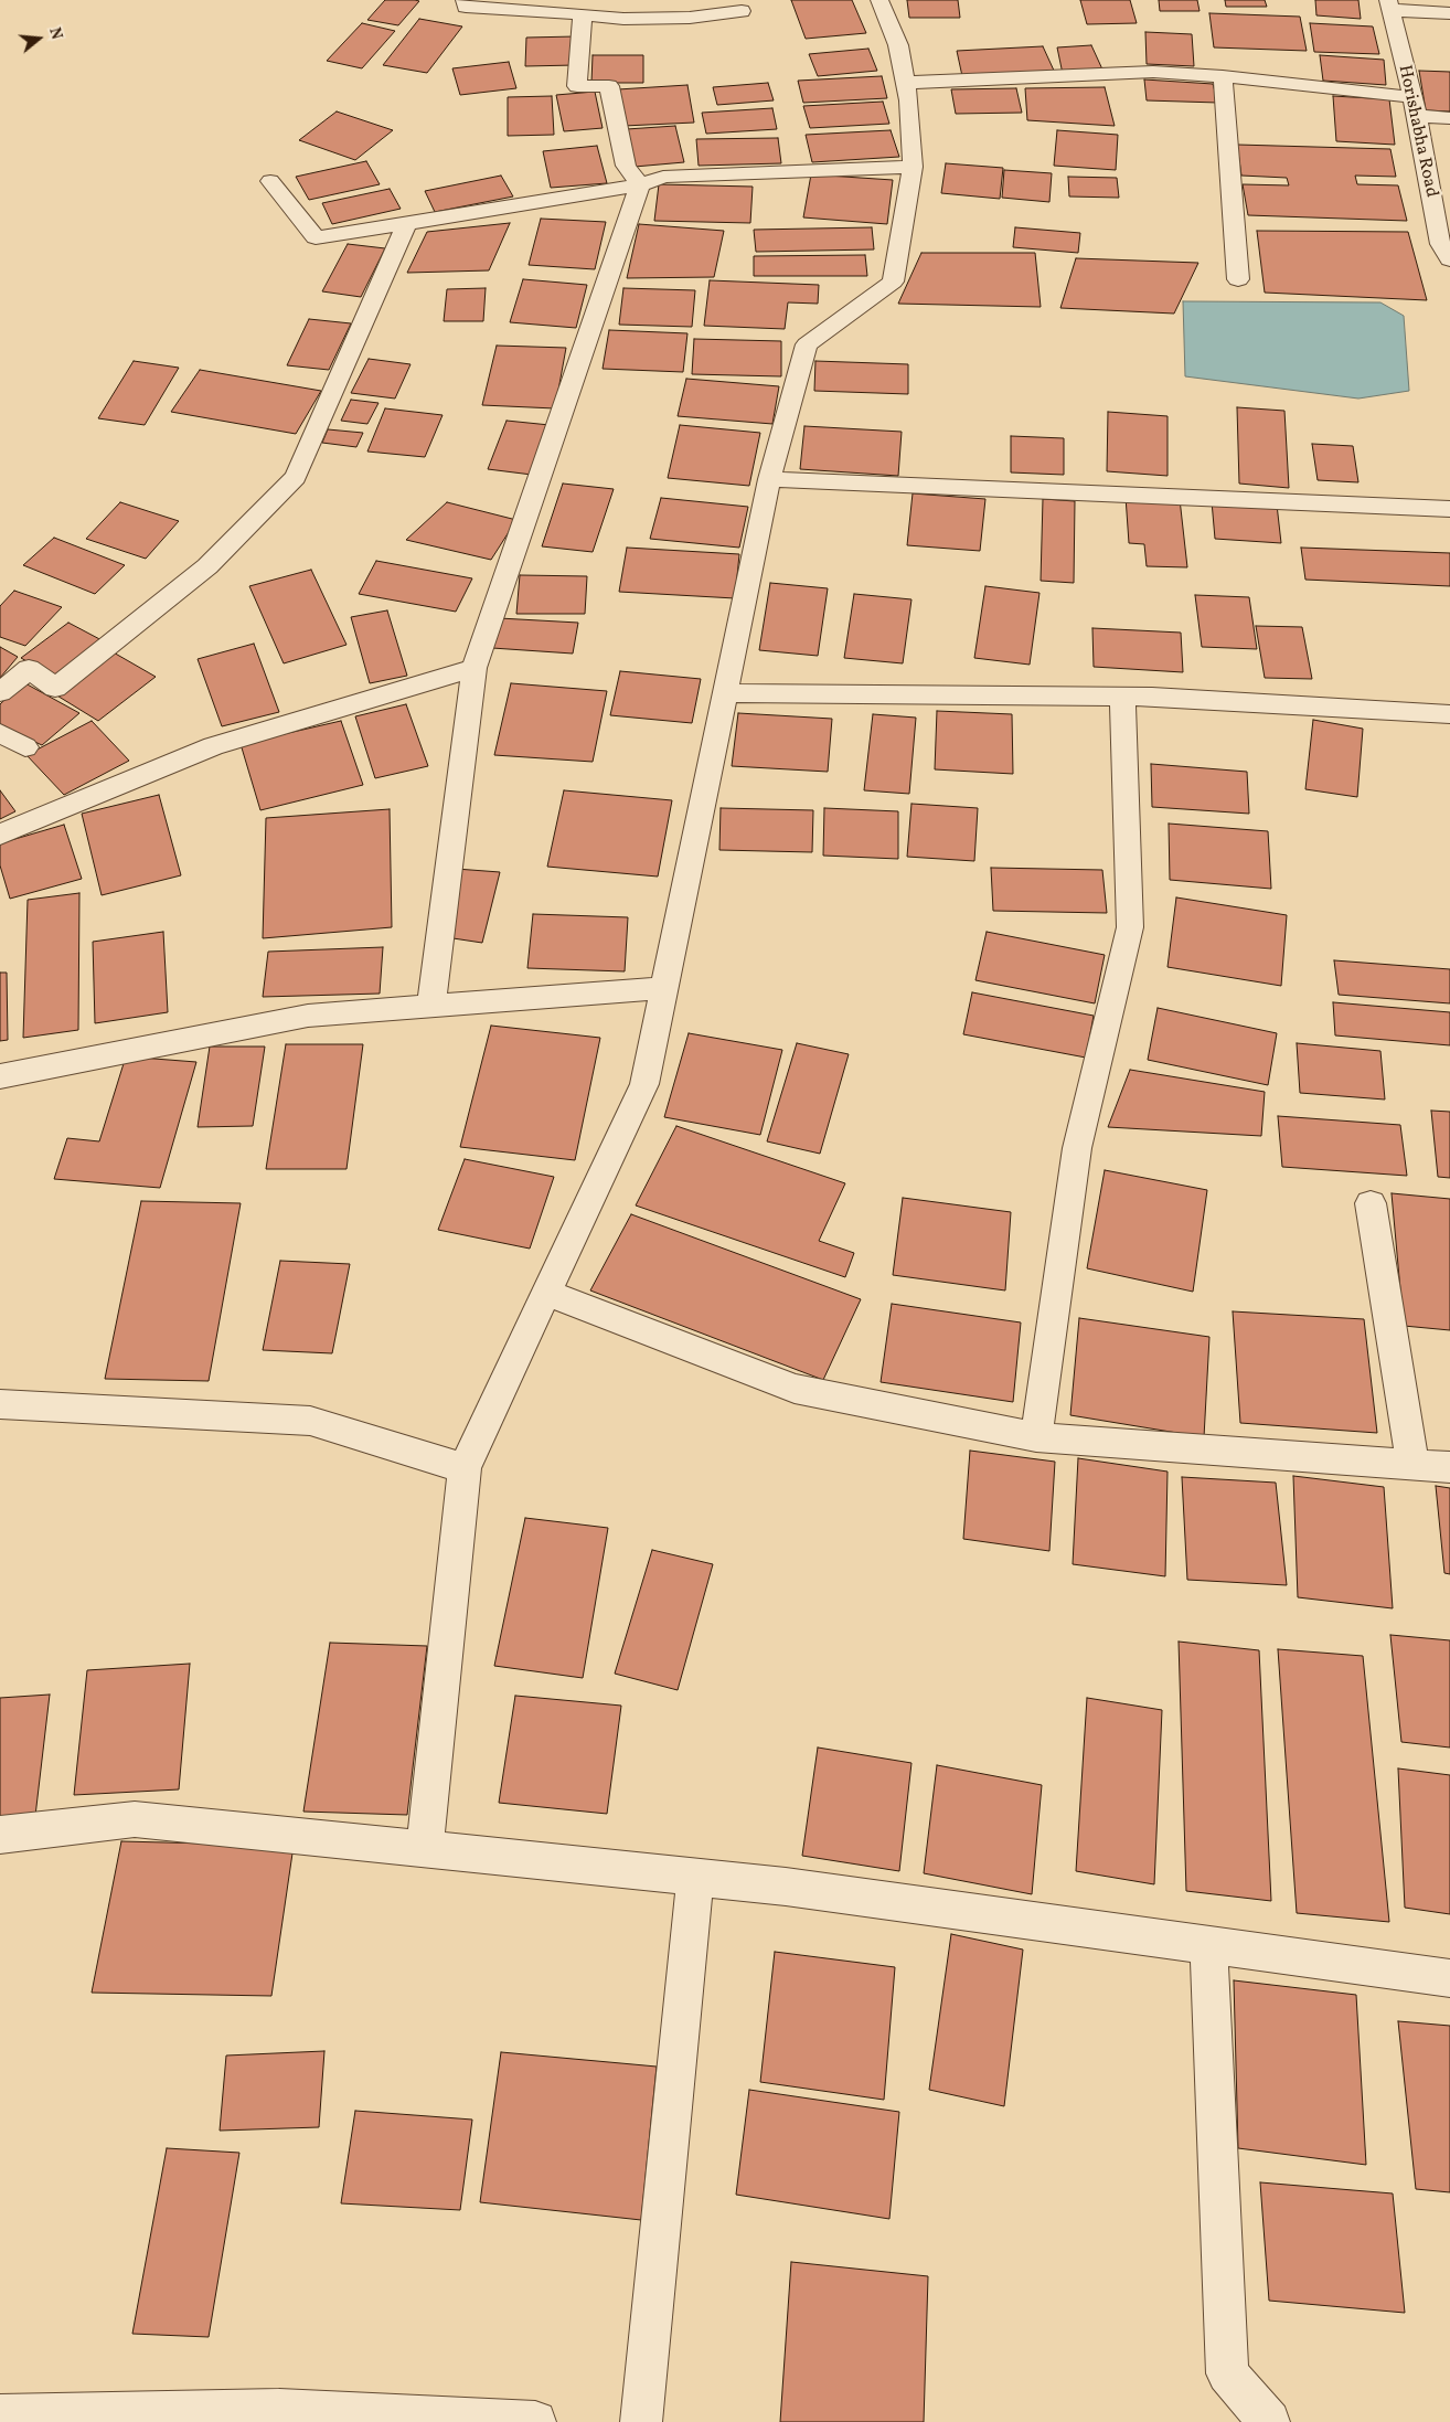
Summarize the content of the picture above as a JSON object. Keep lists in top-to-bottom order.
{
  "streets": {
    "street": ["Horishabha Road"]
  },
  "north": "right"
}
